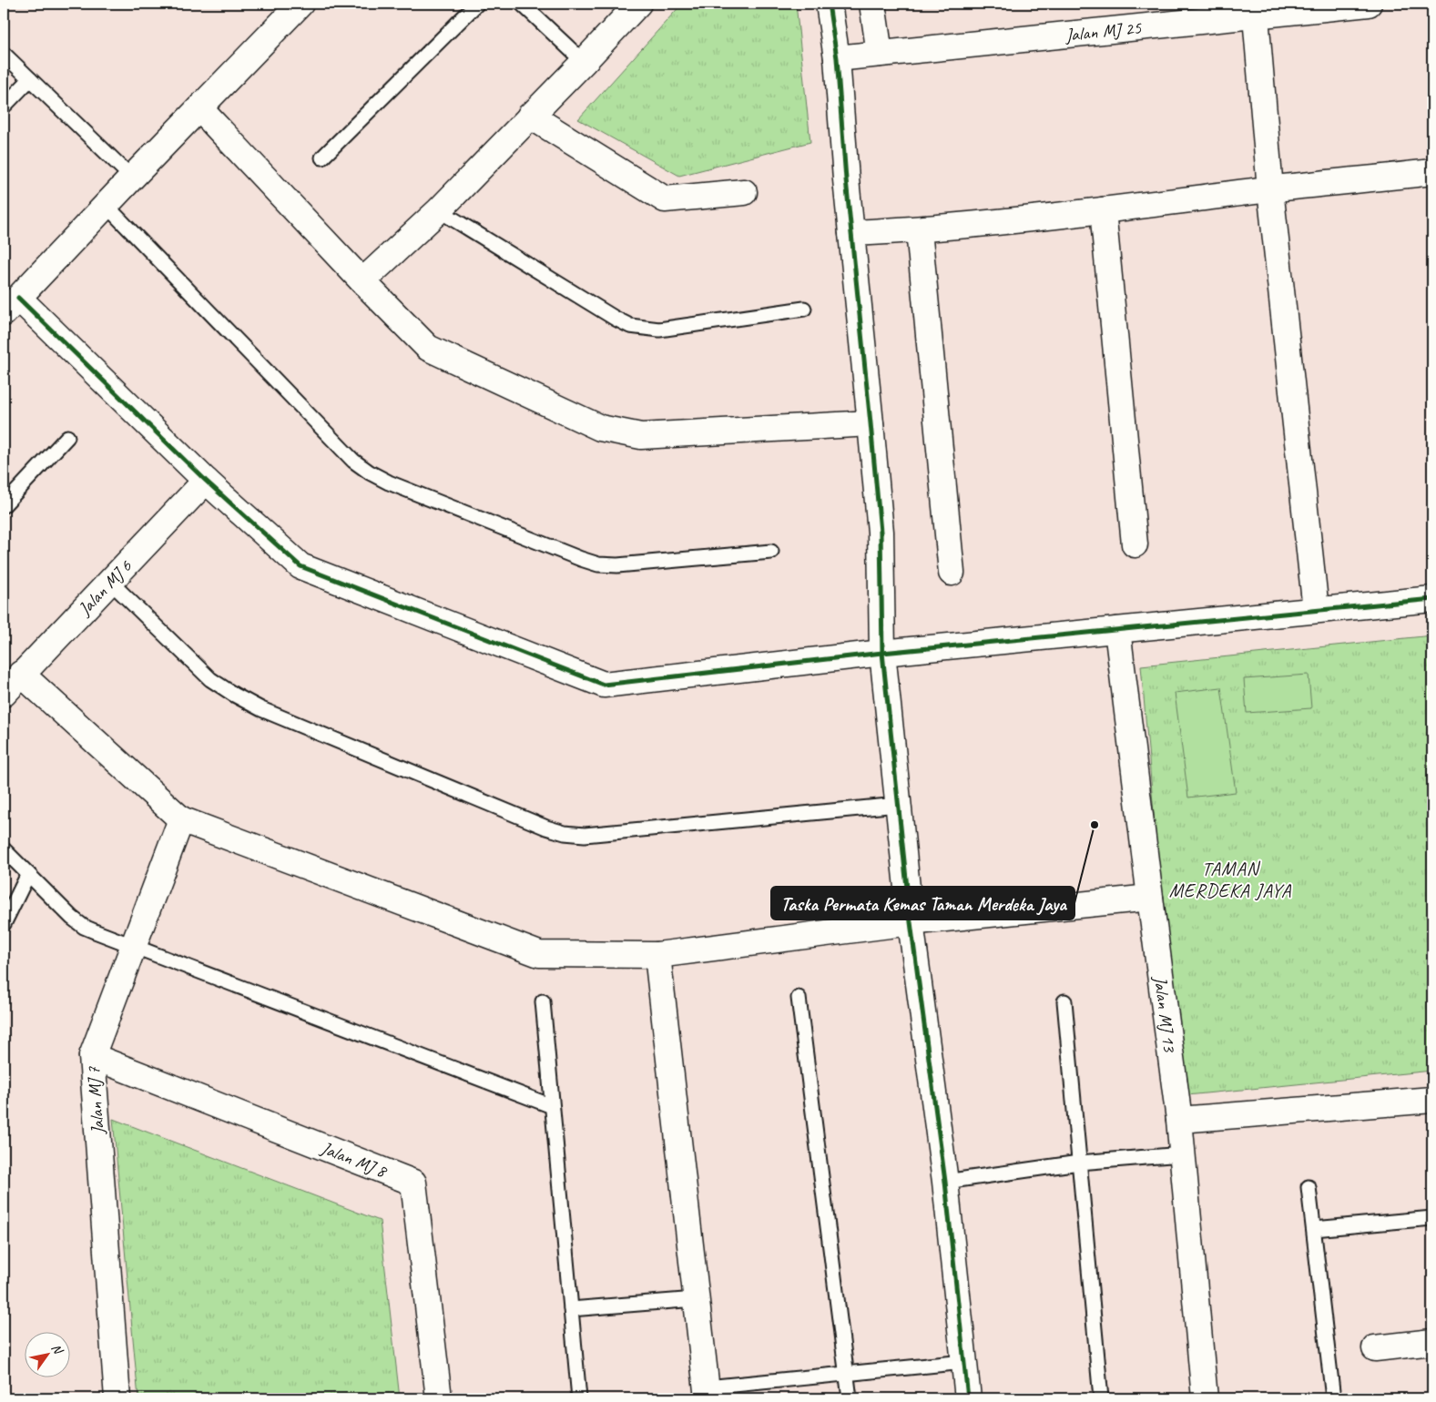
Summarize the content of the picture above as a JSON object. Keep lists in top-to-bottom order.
{
  "streets": {
    "street": [
      "Jalan MJ 25",
      "Jalan MJ 6",
      "Jalan MJ 13",
      "Jalan MJ 7",
      "Jalan MJ 8"
    ]
  },
  "crossings": [
    ["Jalan MJ 7", "Jalan MJ 8"]
  ],
  "districts": ["TAMAN MERDEKA JAYA"],
  "places": ["Taska Permata Kemas Taman Merdeka Jaya"],
  "north": "top right"
}
